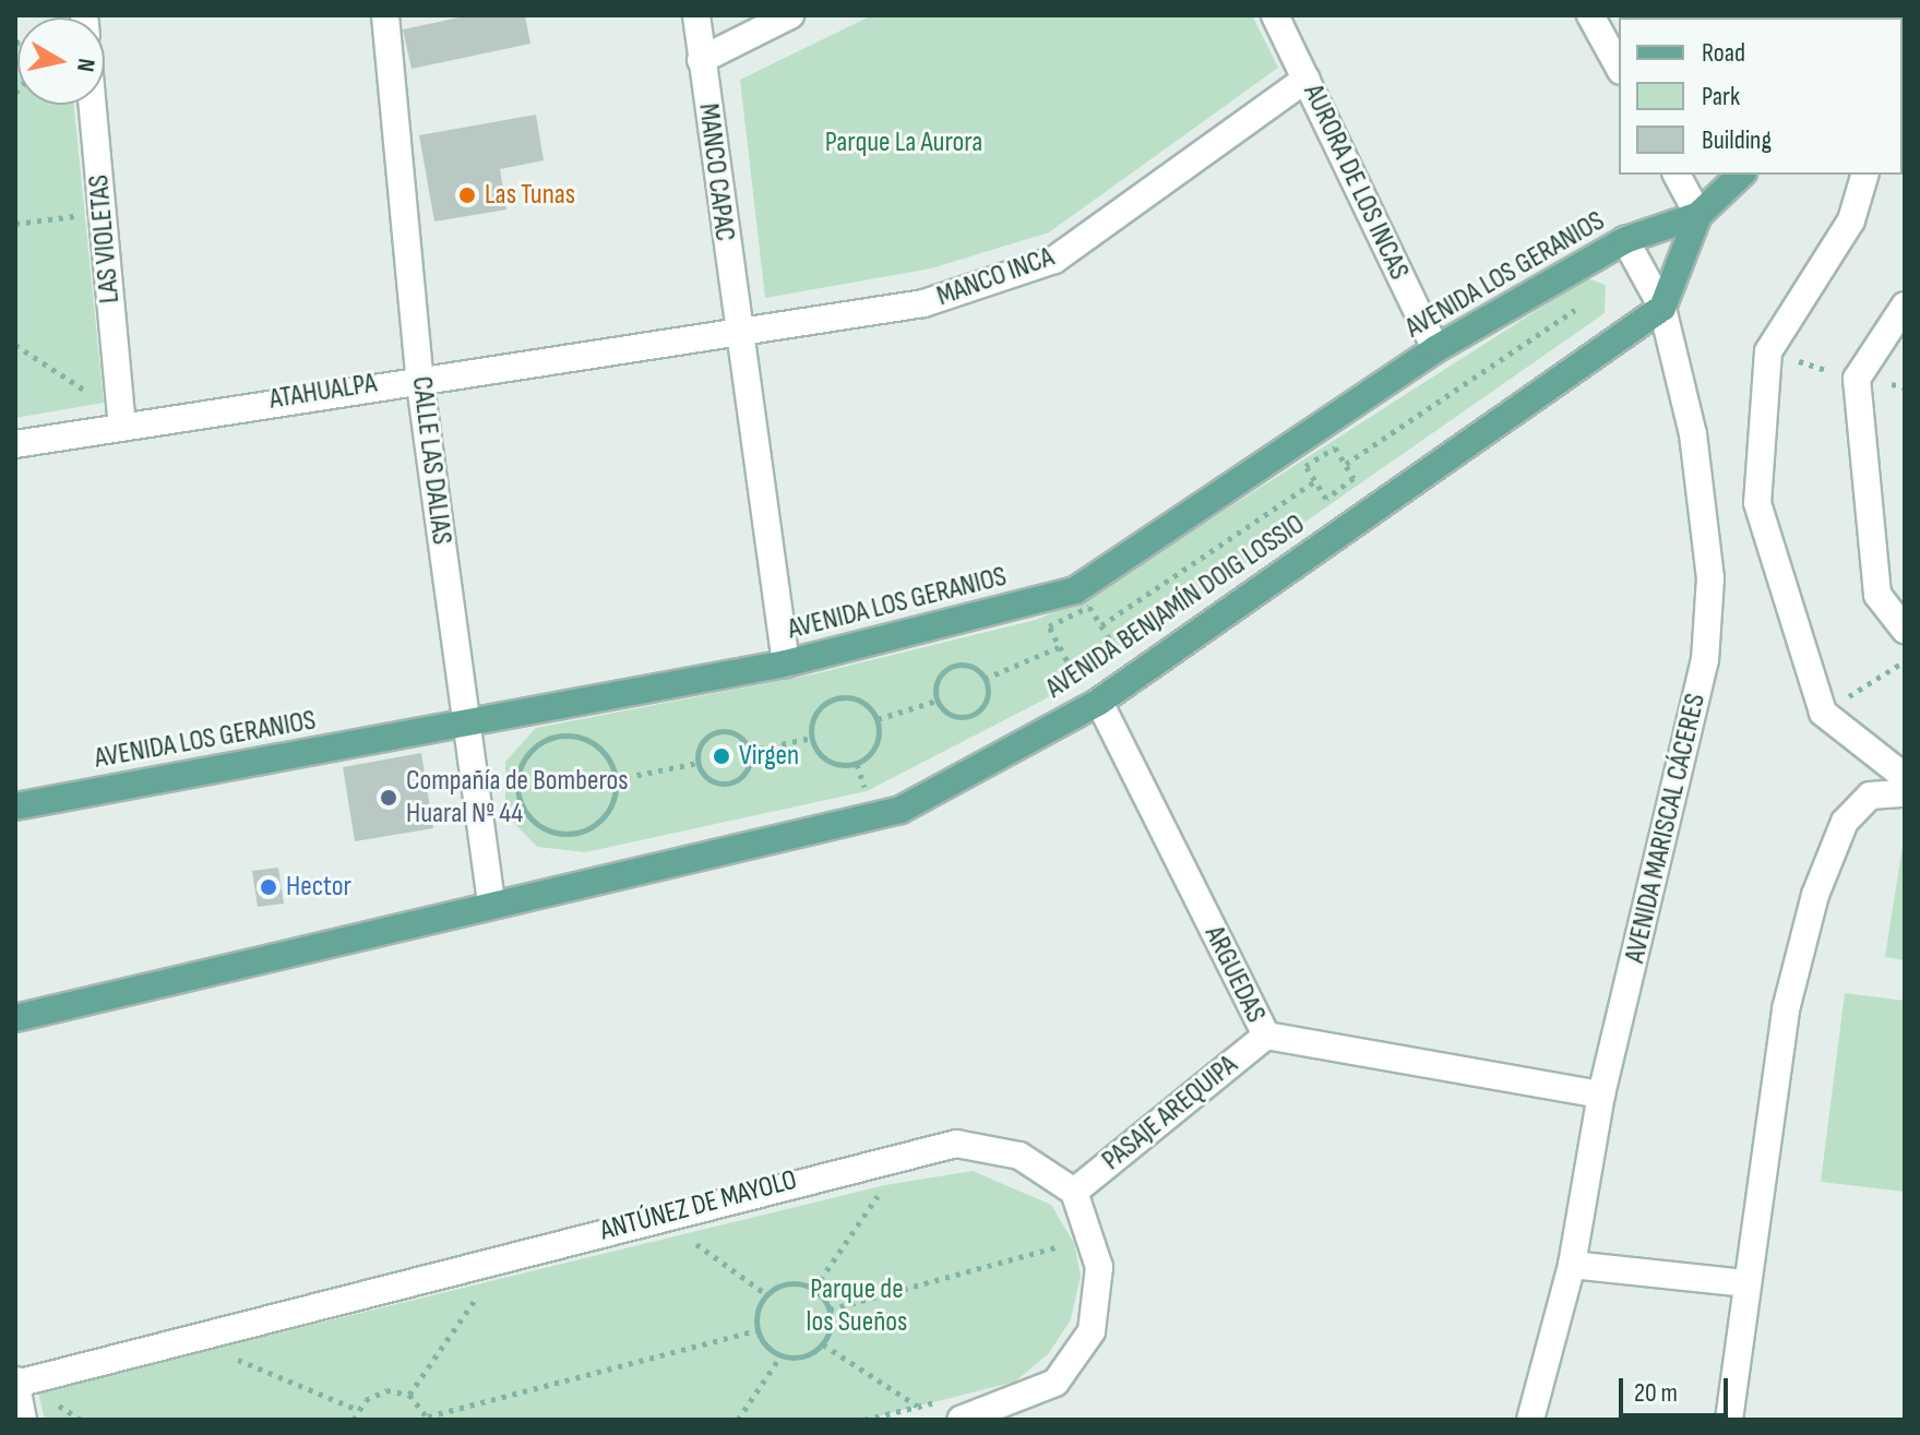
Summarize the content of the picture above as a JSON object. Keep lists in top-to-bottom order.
{
  "streets": {
    "main road": ["AVENIDA LOS GERANIOS", "AVENIDA BENJAMÍN DOIG LOSSIO"],
    "street": [
      "MANCO CAPAC",
      "AURORA DE LOS INCAS",
      "LAS VIOLETAS",
      "MANCO INCA",
      "ATAHUALPA",
      "CALLE LAS DALIAS",
      "AVENIDA MARISCAL CÁCERES",
      "ARGUEDAS",
      "PASAJE AREQUIPA",
      "ANTÚNEZ DE MAYOLO"
    ]
  },
  "crossings": [
    ["MANCO CAPAC", "AVENIDA LOS GERANIOS"],
    ["MANCO CAPAC", "MANCO INCA"],
    ["MANCO CAPAC", "ATAHUALPA"],
    ["AURORA DE LOS INCAS", "AVENIDA LOS GERANIOS"],
    ["AURORA DE LOS INCAS", "MANCO INCA"],
    ["LAS VIOLETAS", "ATAHUALPA"],
    ["AVENIDA LOS GERANIOS", "CALLE LAS DALIAS"],
    ["AVENIDA LOS GERANIOS", "AVENIDA BENJAMÍN DOIG LOSSIO"],
    ["AVENIDA LOS GERANIOS", "AVENIDA MARISCAL CÁCERES"],
    ["MANCO INCA", "ATAHUALPA"],
    ["ATAHUALPA", "CALLE LAS DALIAS"],
    ["CALLE LAS DALIAS", "AVENIDA BENJAMÍN DOIG LOSSIO"],
    ["AVENIDA BENJAMÍN DOIG LOSSIO", "AVENIDA MARISCAL CÁCERES"],
    ["AVENIDA BENJAMÍN DOIG LOSSIO", "ARGUEDAS"],
    ["AVENIDA MARISCAL CÁCERES", "ARGUEDAS"],
    ["ARGUEDAS", "PASAJE AREQUIPA"],
    ["PASAJE AREQUIPA", "ANTÚNEZ DE MAYOLO"]
  ],
  "parks": ["Parque La Aurora", "Parque de los Sueños"],
  "places": [
    "Las Tunas",
    "Virgen",
    "Compañía de Bomberos Huaral Nº 44",
    "Hector"
  ],
  "legend": ["Road", "Park", "Building"],
  "scale_bar": "20 m",
  "north": "right"
}
